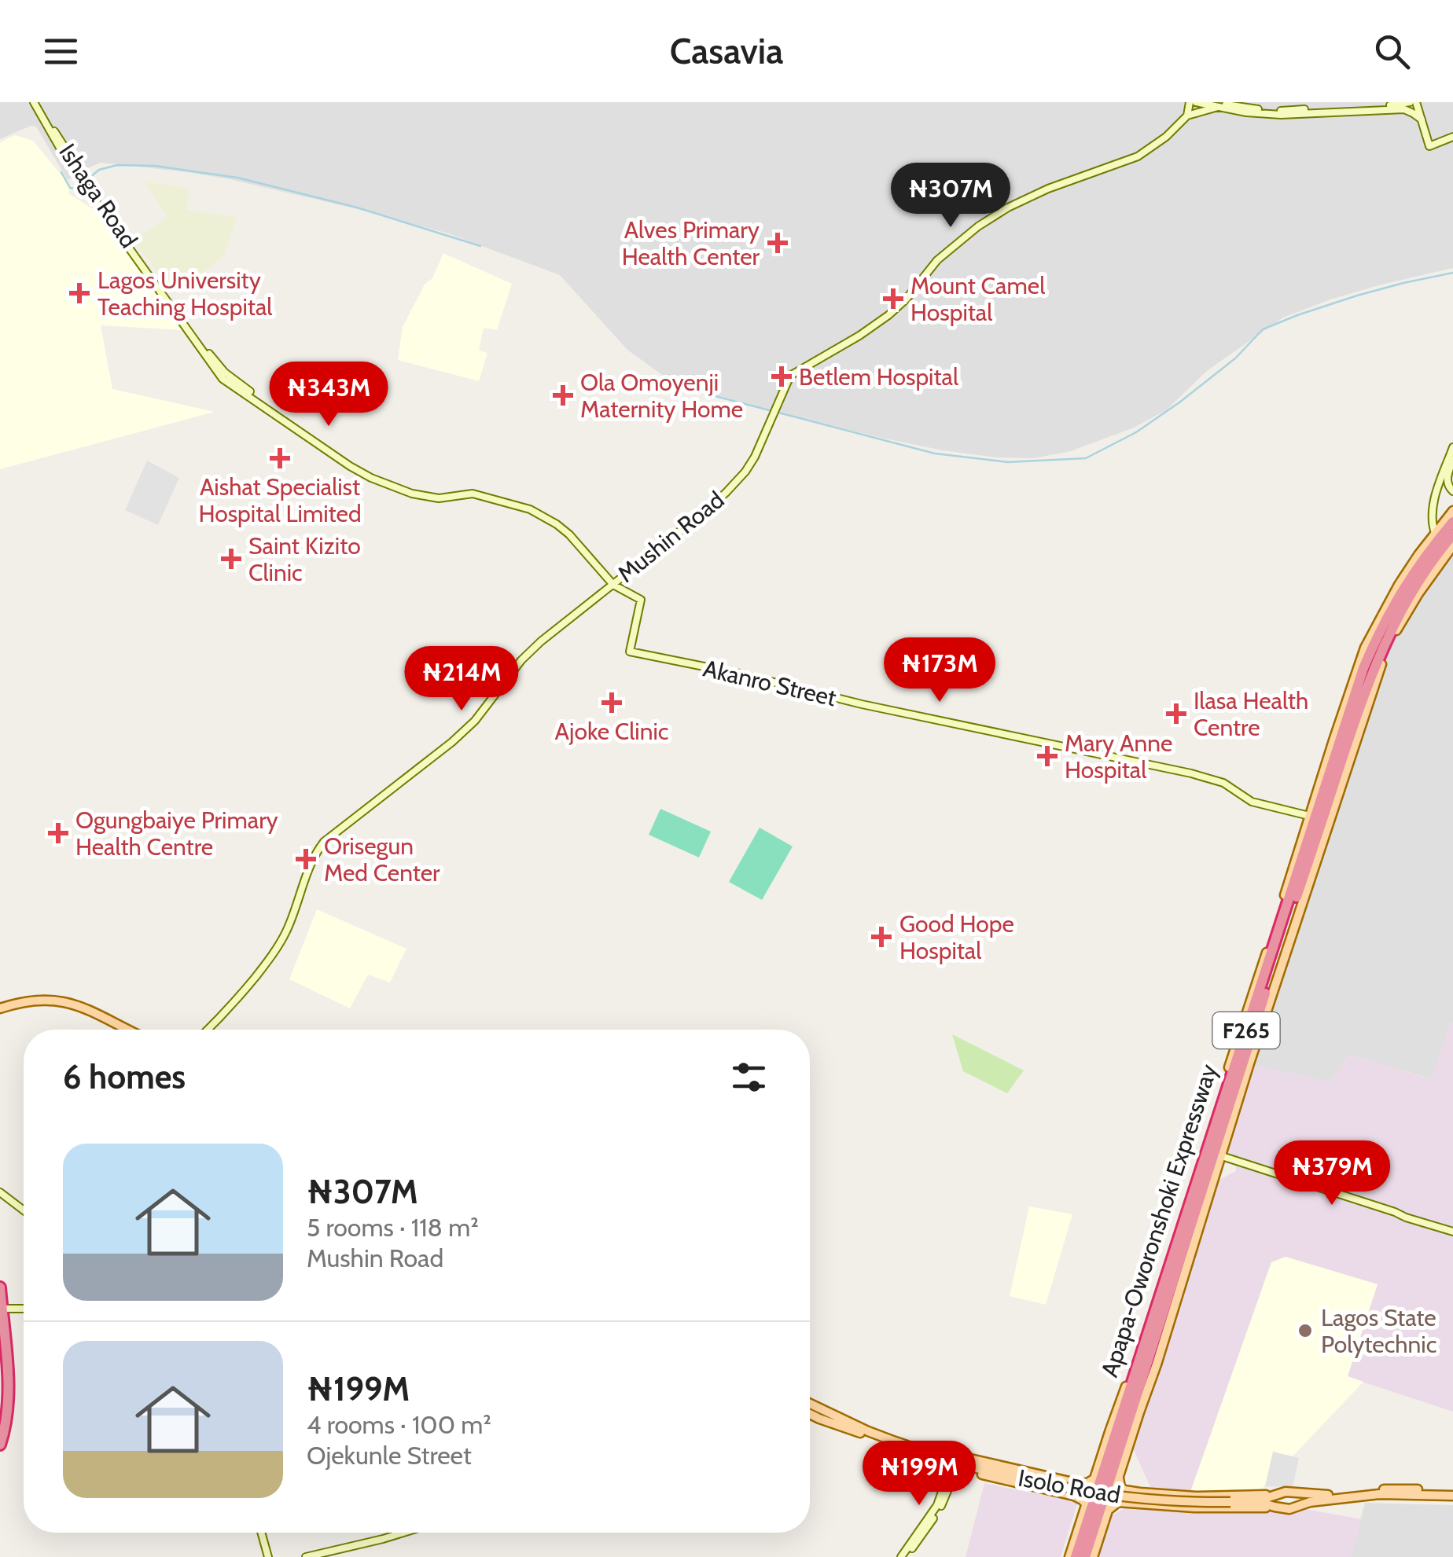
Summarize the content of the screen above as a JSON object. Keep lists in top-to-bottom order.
{
  "streets": {
    "highway": ["F265", "Apapa-Oworonshoki Expressway"],
    "main road": [
      "Ishaga Road",
      "Mushin Road",
      "Akanro Street",
      "Isolo Road"
    ]
  },
  "crossings": [
    ["Ishaga Road", "Mushin Road"],
    ["Ishaga Road", "Akanro Street"],
    ["Mushin Road", "Akanro Street"],
    ["Akanro Street", "Apapa-Oworonshoki Expressway"]
  ],
  "places": {
    "health": [
      "Alves Primary Health Center",
      "Lagos University Teaching Hospital",
      "Mount Camel Hospital",
      "Betlem Hospital",
      "Ola Omoyenji Maternity Home",
      "Aishat Specialist Hospital Limited",
      "Saint Kizito Clinic",
      "Ajoke Clinic",
      "Ilasa Health Centre",
      "Mary Anne Hospital",
      "Ogungbaiye Primary Health Centre",
      "Orisegun Med Center",
      "Good Hope Hospital"
    ],
    "other": ["Lagos State Polytechnic"]
  },
  "page": {
    "header": "Casavia",
    "price": [
      "₦307M",
      "₦343M",
      "₦173M",
      "₦214M",
      "₦379M",
      "₦199M"
    ],
    "heading": "6 homes",
    "list": [
      {
        "name": "₦307M",
        "note": "5 rooms · 118 m² · Mushin Road"
      },
      {
        "name": "₦199M",
        "note": "4 rooms · 100 m² · Ojekunle Street"
      }
    ]
  }
}
